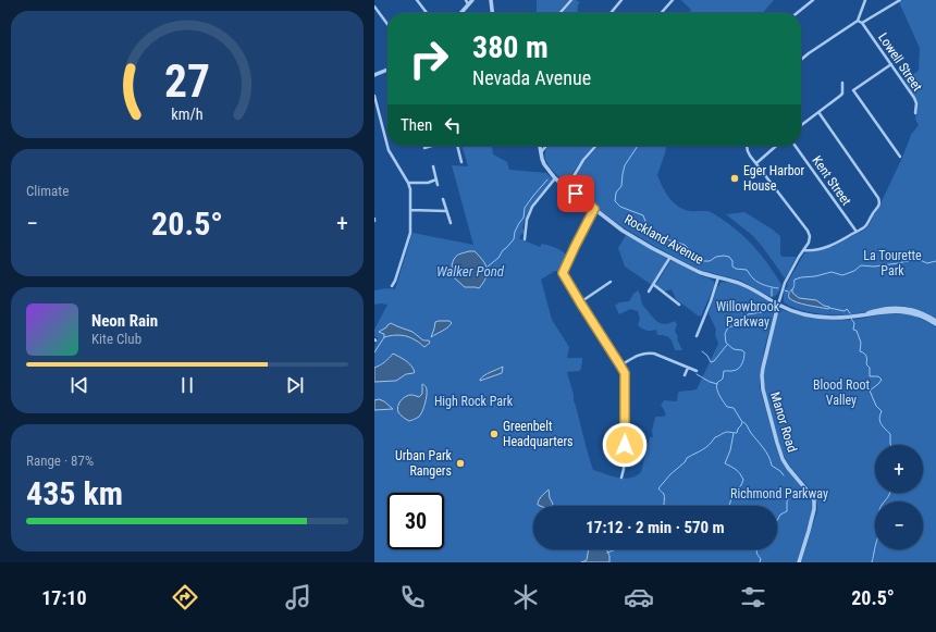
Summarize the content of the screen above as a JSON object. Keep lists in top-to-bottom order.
{
  "streets": {
    "street": [
      "Lowell Street",
      "Kent Street",
      "Rockland Avenue",
      "Manor Road"
    ]
  },
  "crossings": [
    ["Rockland Avenue", "Manor Road"]
  ],
  "water": ["Walker Pond"],
  "parks": [
    "La Tourette Park",
    "Willowbrook Parkway",
    "Blood Root Valley",
    "High Rock Park",
    "Richmond Parkway"
  ],
  "places": ["Eger Harbor House", "Greenbelt Headquarters", "Urban Park Rangers"],
  "page": {
    "turn": ["380 m", "Nevada Avenue"],
    "then": "Then",
    "tile": [
      "Climate",
      ["Range · 87%", "435 km"]
    ],
    "heat": ["−", "20.5°", "+"],
    "song": ["Neon Rain", "Kite Club"],
    "map_buttons": ["+", "−"],
    "limit": "30",
    "trip": "17:12 · 2 min · 570 m",
    "tabs": ["17:10", "20.5°"],
    "gauge": ["27", "km/h"]
  }
}
